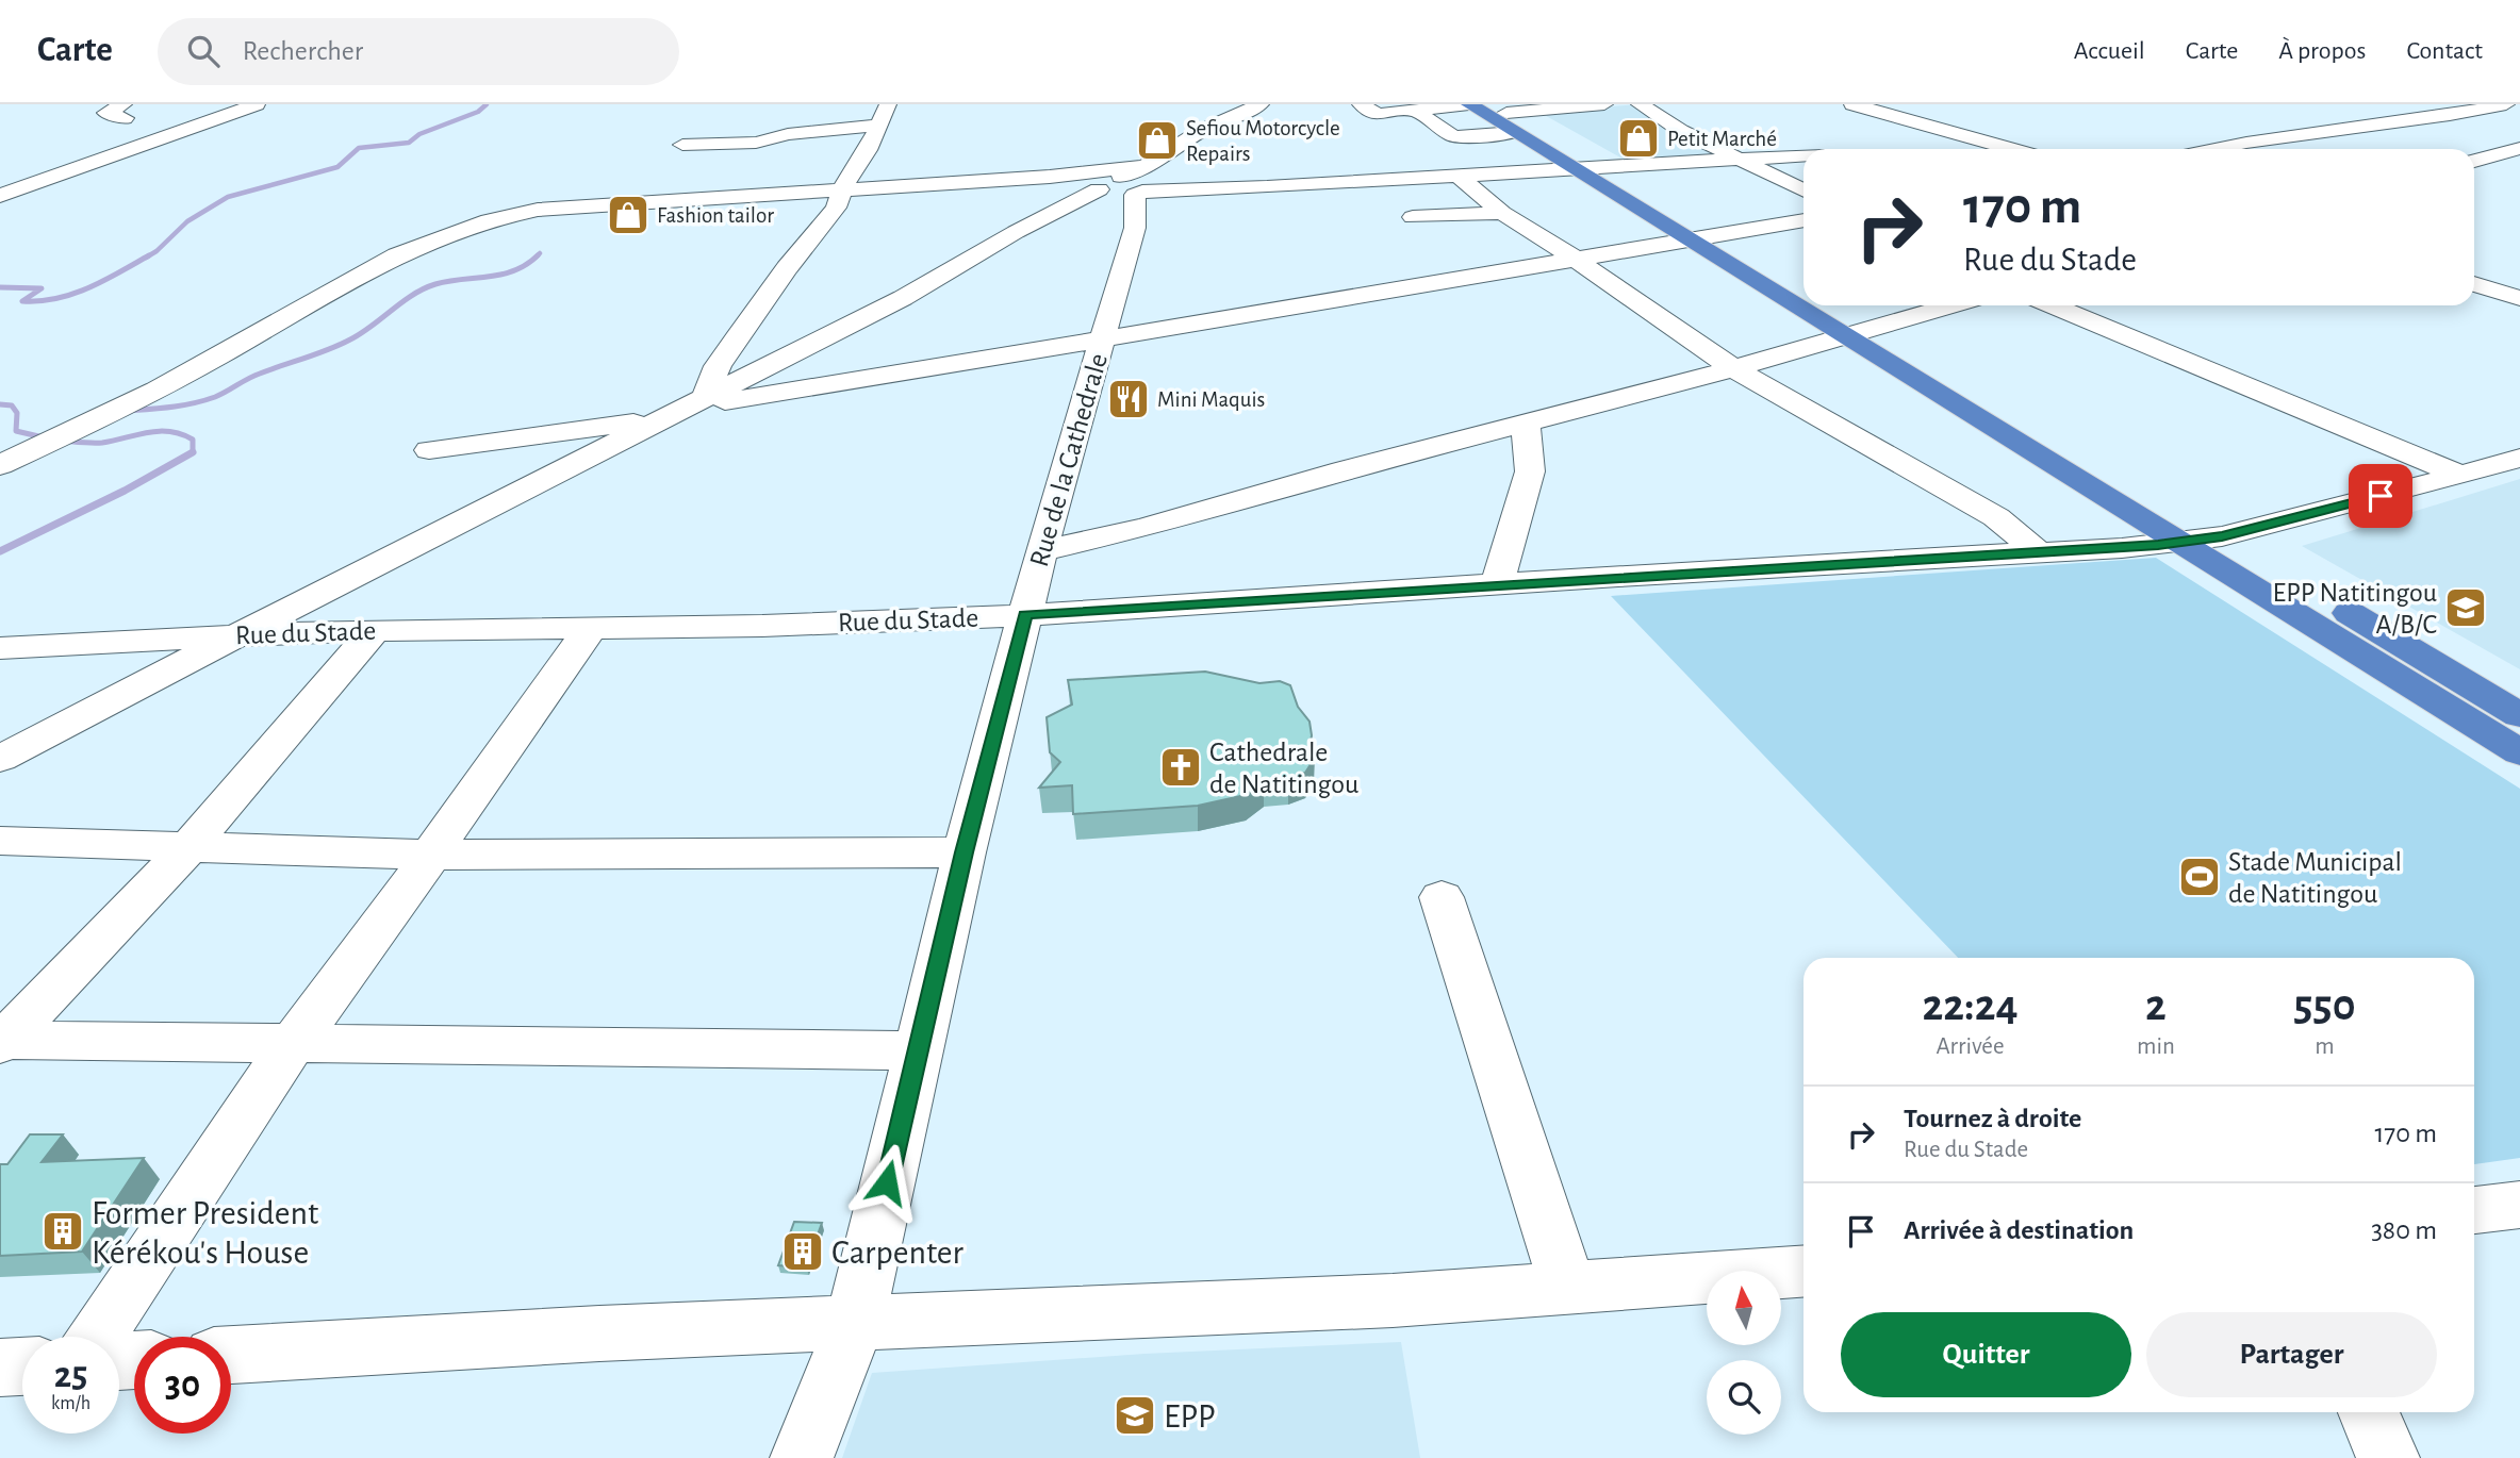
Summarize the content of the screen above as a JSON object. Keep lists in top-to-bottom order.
{
  "streets": {
    "street": ["Rue de la Cathedrale", "Rue du Stade"]
  },
  "crossings": [
    ["Rue de la Cathedrale", "Rue du Stade"]
  ],
  "places": {
    "shop": ["Petit Marché", "Sefiou Motorcycle Repairs", "Fashion tailor"],
    "restaurant": ["Mini Maquis"],
    "school or university": ["EPP Natitingou A/B/C", "EPP"],
    "church": ["Cathedrale de Natitingou"],
    "sports": ["Stade Municipal de Natitingou"],
    "building": ["Former President Kérékou's House", "Carpenter"]
  },
  "north": "top",
  "page": {
    "header": "Carte",
    "search": "Rechercher",
    "nav": [
      "Accueil",
      "Carte",
      "À propos",
      "Contact"
    ],
    "turn": ["170 m", "Rue du Stade"],
    "eta": [
      "22:24",
      "Arrivée",
      "2",
      "min",
      "550",
      "m"
    ],
    "list": [
      {
        "name": "Tournez à droite",
        "note": "Rue du Stade",
        "value": "170 m"
      },
      {
        "name": "Arrivée à destination",
        "value": "380 m"
      }
    ],
    "buttons": ["Quitter", "Partager"],
    "speed": "25 km/h",
    "limit": "30"
  }
}
